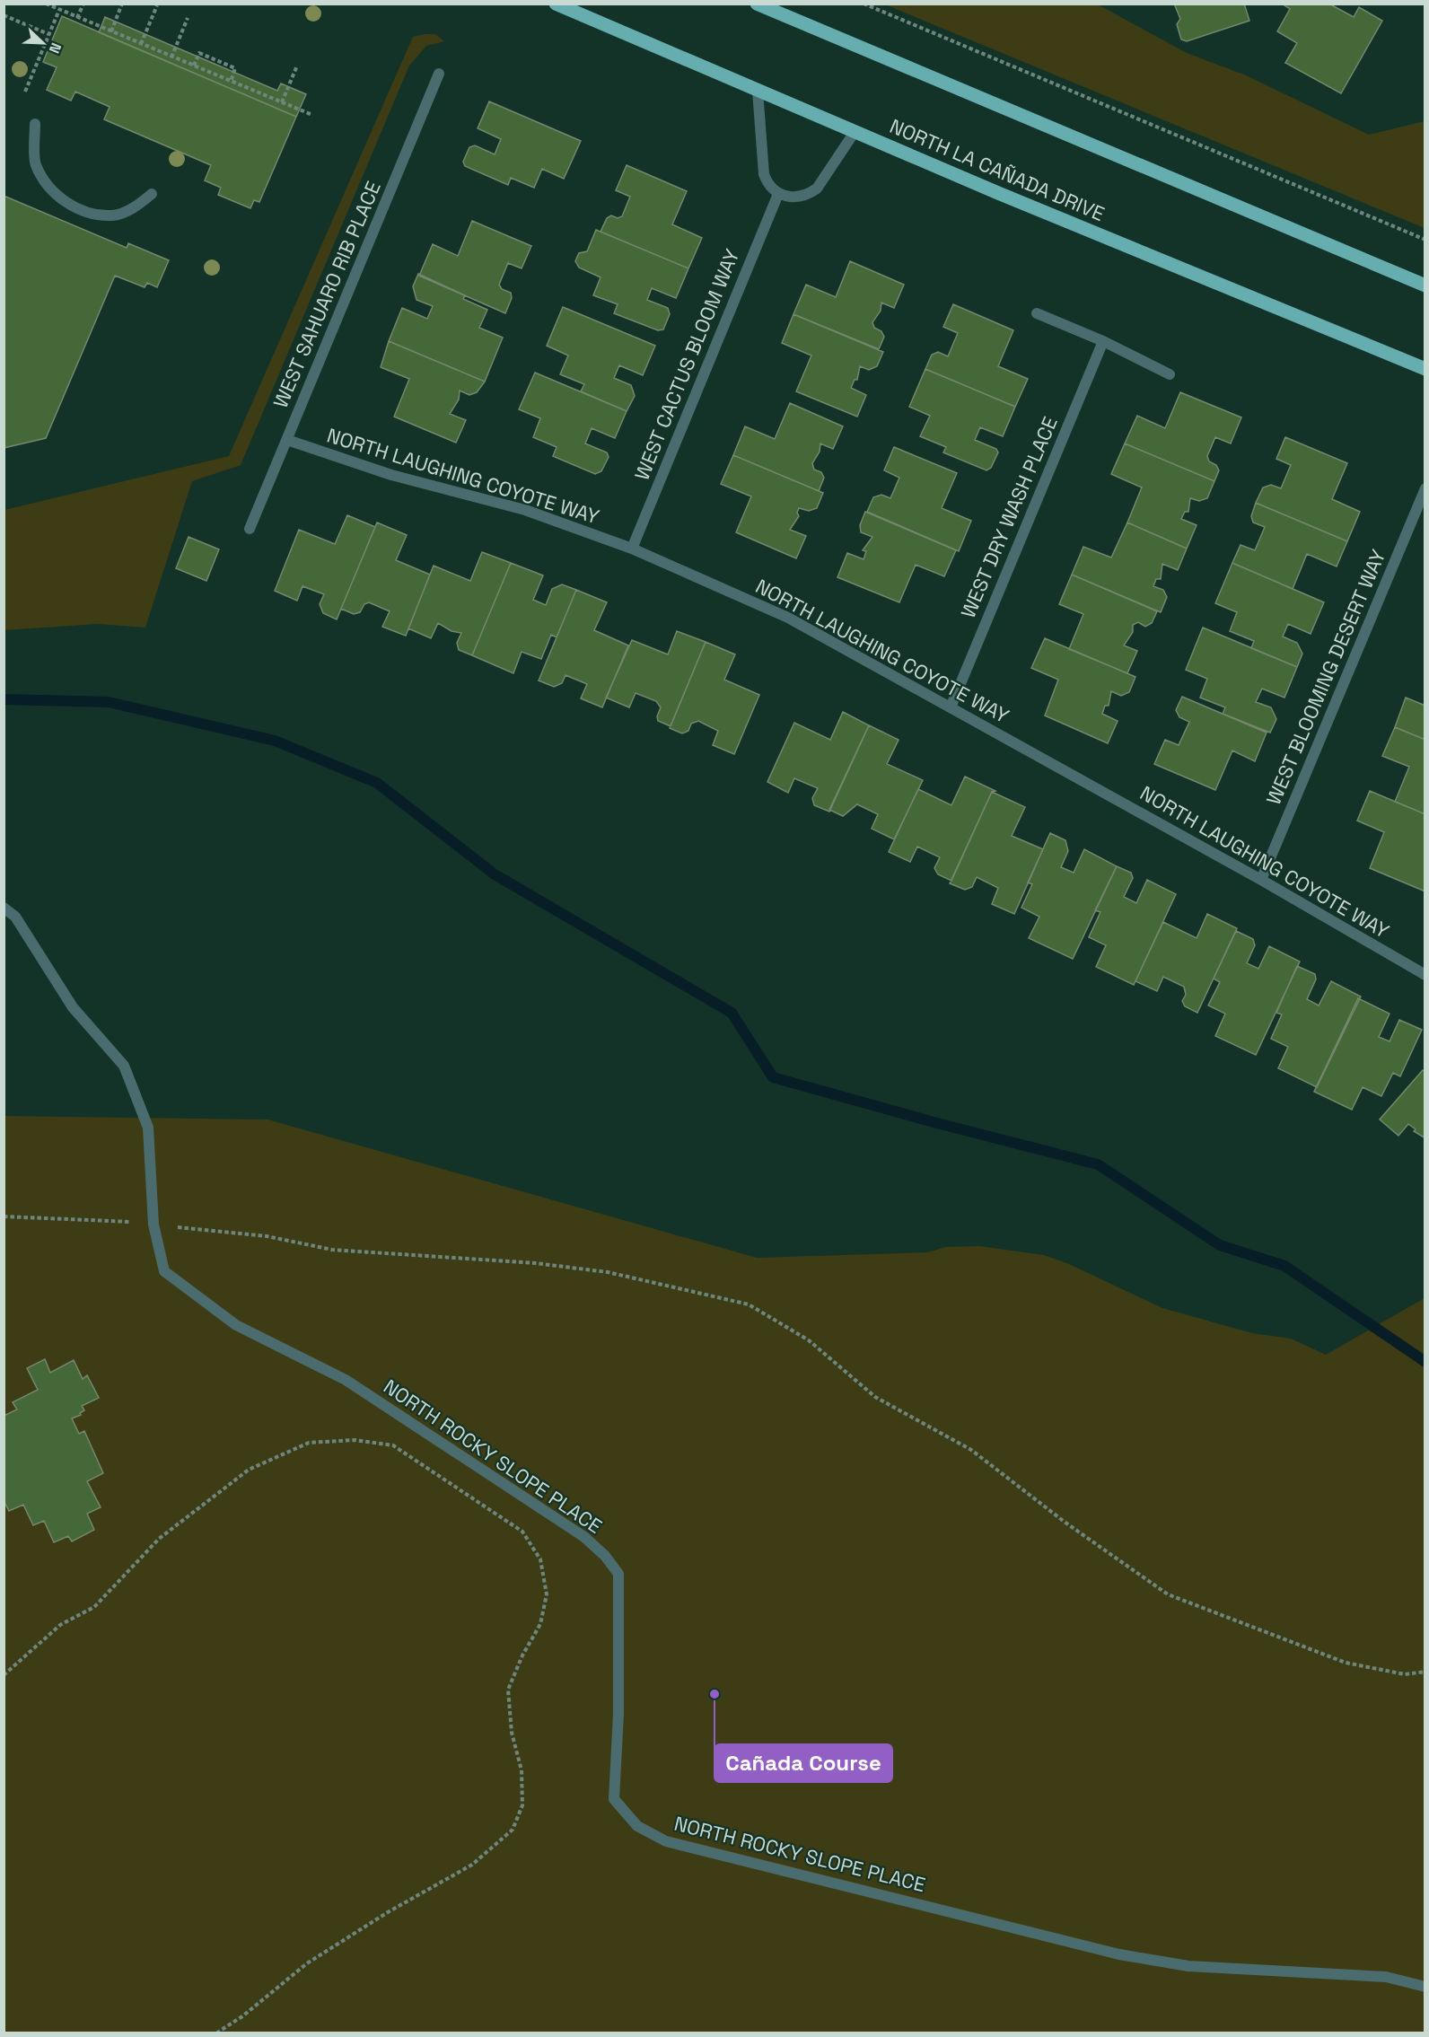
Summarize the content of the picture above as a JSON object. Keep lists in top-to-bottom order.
{
  "streets": {
    "main road": ["NORTH LA CAÑADA DRIVE"],
    "street": [
      "WEST SAHUARO RIB PLACE",
      "WEST CACTUS BLOOM WAY",
      "NORTH LAUGHING COYOTE WAY",
      "WEST DRY WASH PLACE",
      "WEST BLOOMING DESERT WAY",
      "NORTH ROCKY SLOPE PLACE"
    ]
  },
  "crossings": [
    ["WEST SAHUARO RIB PLACE", "NORTH LAUGHING COYOTE WAY"],
    ["WEST CACTUS BLOOM WAY", "NORTH LAUGHING COYOTE WAY"],
    ["NORTH LAUGHING COYOTE WAY", "WEST DRY WASH PLACE"],
    ["NORTH LAUGHING COYOTE WAY", "WEST BLOOMING DESERT WAY"]
  ],
  "places": ["Cañada Course"],
  "north": "bottom right"
}
